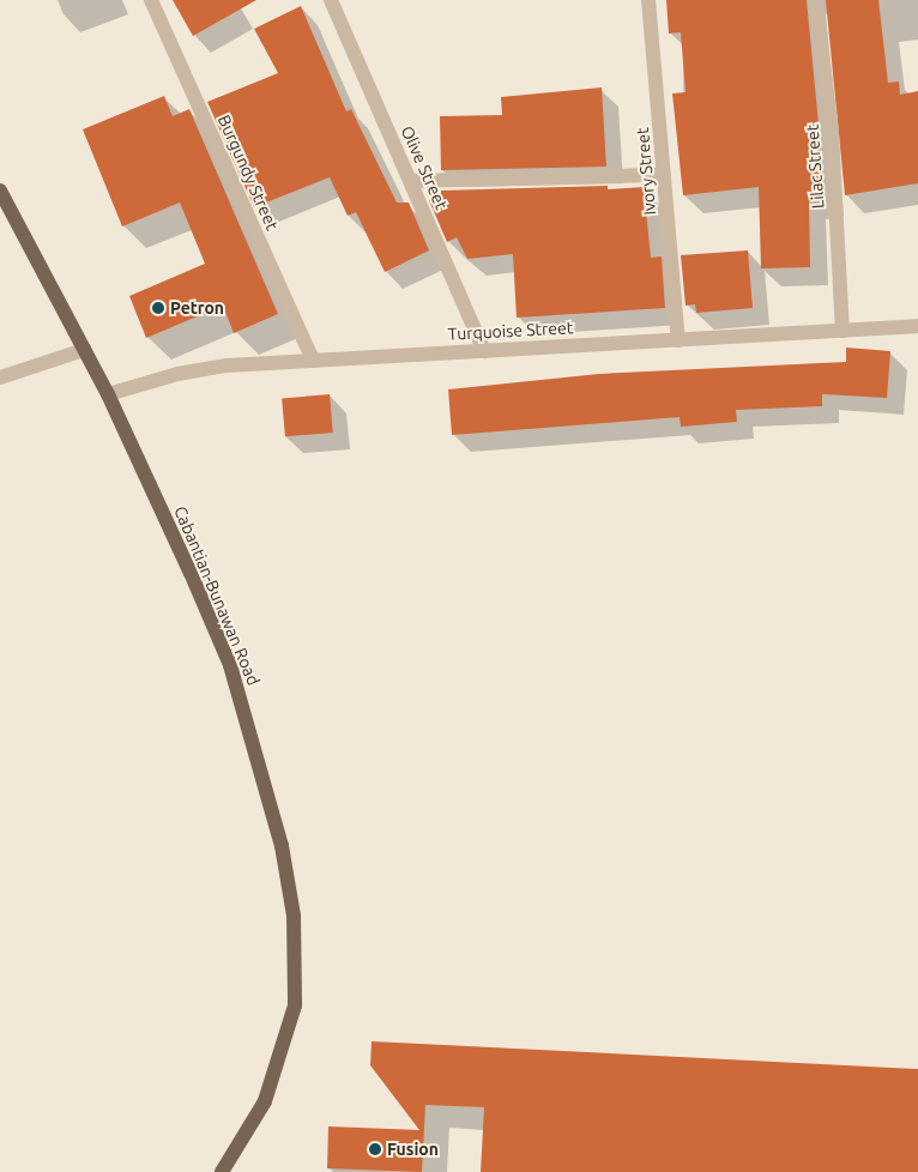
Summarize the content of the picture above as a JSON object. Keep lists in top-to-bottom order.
{
  "streets": {
    "main road": ["Cabantian-Bunawan Road"],
    "street": [
      "Lilac Street",
      "Olive Street",
      "Ivory Street",
      "Burgundy Street",
      "Turquoise Street"
    ]
  },
  "crossings": [
    ["Lilac Street", "Turquoise Street"],
    ["Olive Street", "Turquoise Street"],
    ["Ivory Street", "Turquoise Street"],
    ["Burgundy Street", "Turquoise Street"],
    ["Turquoise Street", "Cabantian-Bunawan Road"]
  ],
  "places": ["Petron", "Fusion"]
}
